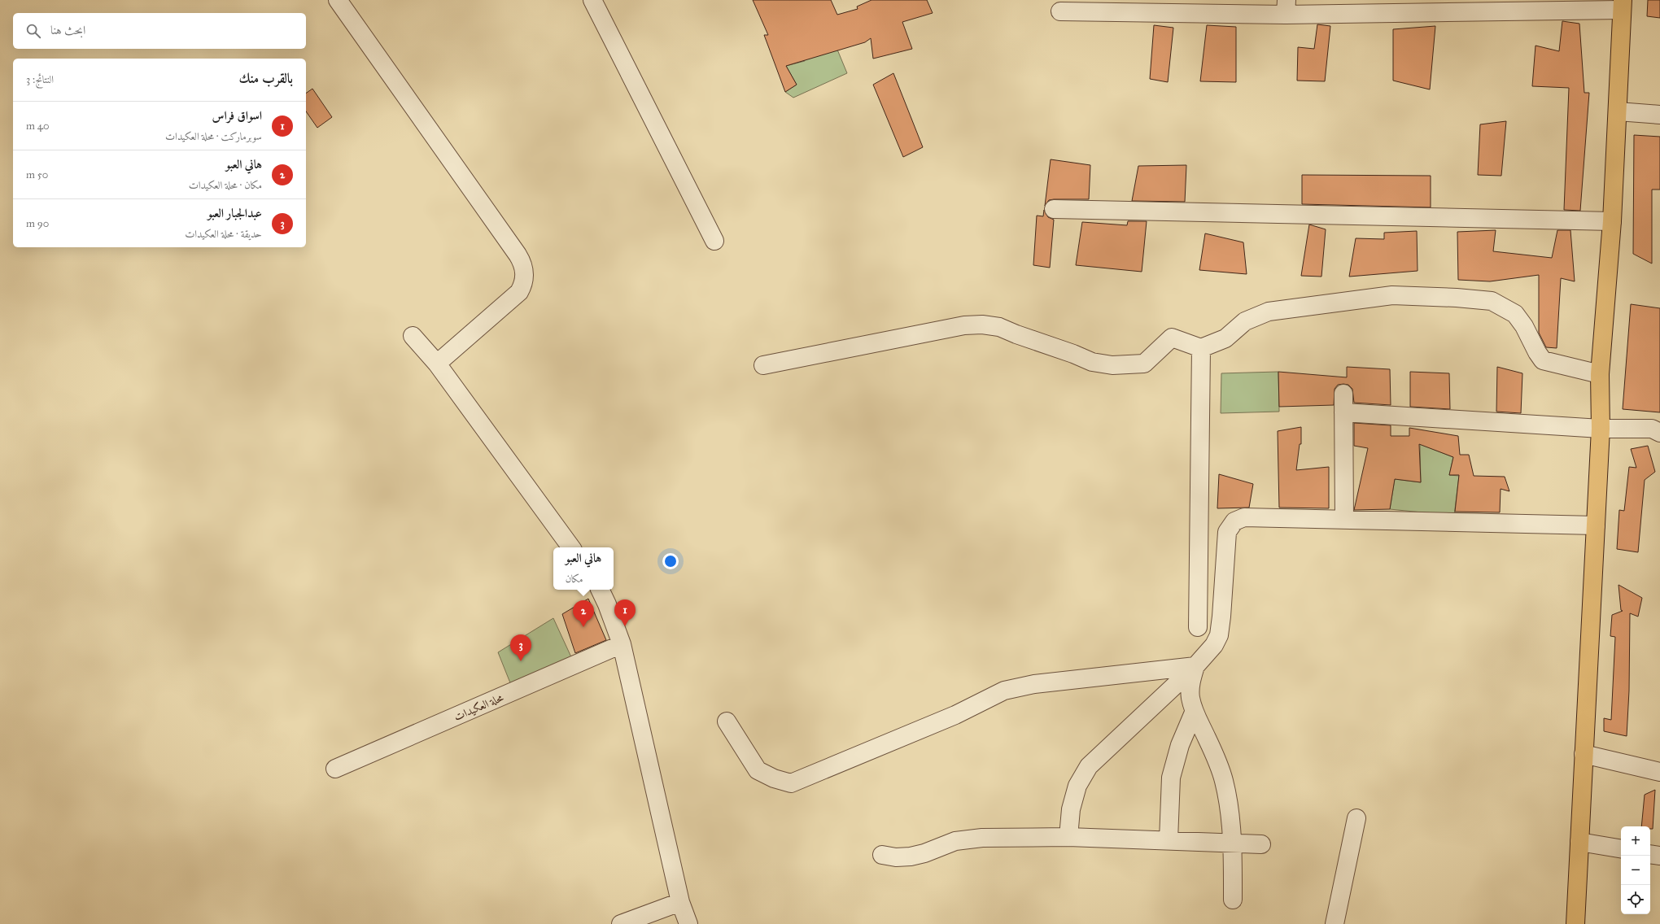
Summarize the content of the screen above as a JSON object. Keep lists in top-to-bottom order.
{
  "streets": {
    "street": ["محلة العكيدات"]
  },
  "page": {
    "search": "ابحث هنا",
    "heading": ["بالقرب منك", "النتائج: 3"],
    "list": [
      {
        "mark": "1",
        "name": "اسواق فراس",
        "note": "سوبرماركت · محلة العكيدات",
        "value": "40 m"
      },
      {
        "mark": "2",
        "name": "هاني العبو",
        "note": "مكان · محلة العكيدات",
        "value": "50 m"
      },
      {
        "mark": "3",
        "name": "عبدالجبار العبو",
        "note": "حديقة · محلة العكيدات",
        "value": "90 m"
      }
    ],
    "popup": ["هاني العبو", "مكان"],
    "pins": ["1", "2", "3"],
    "map_buttons": ["+", "−"]
  }
}
